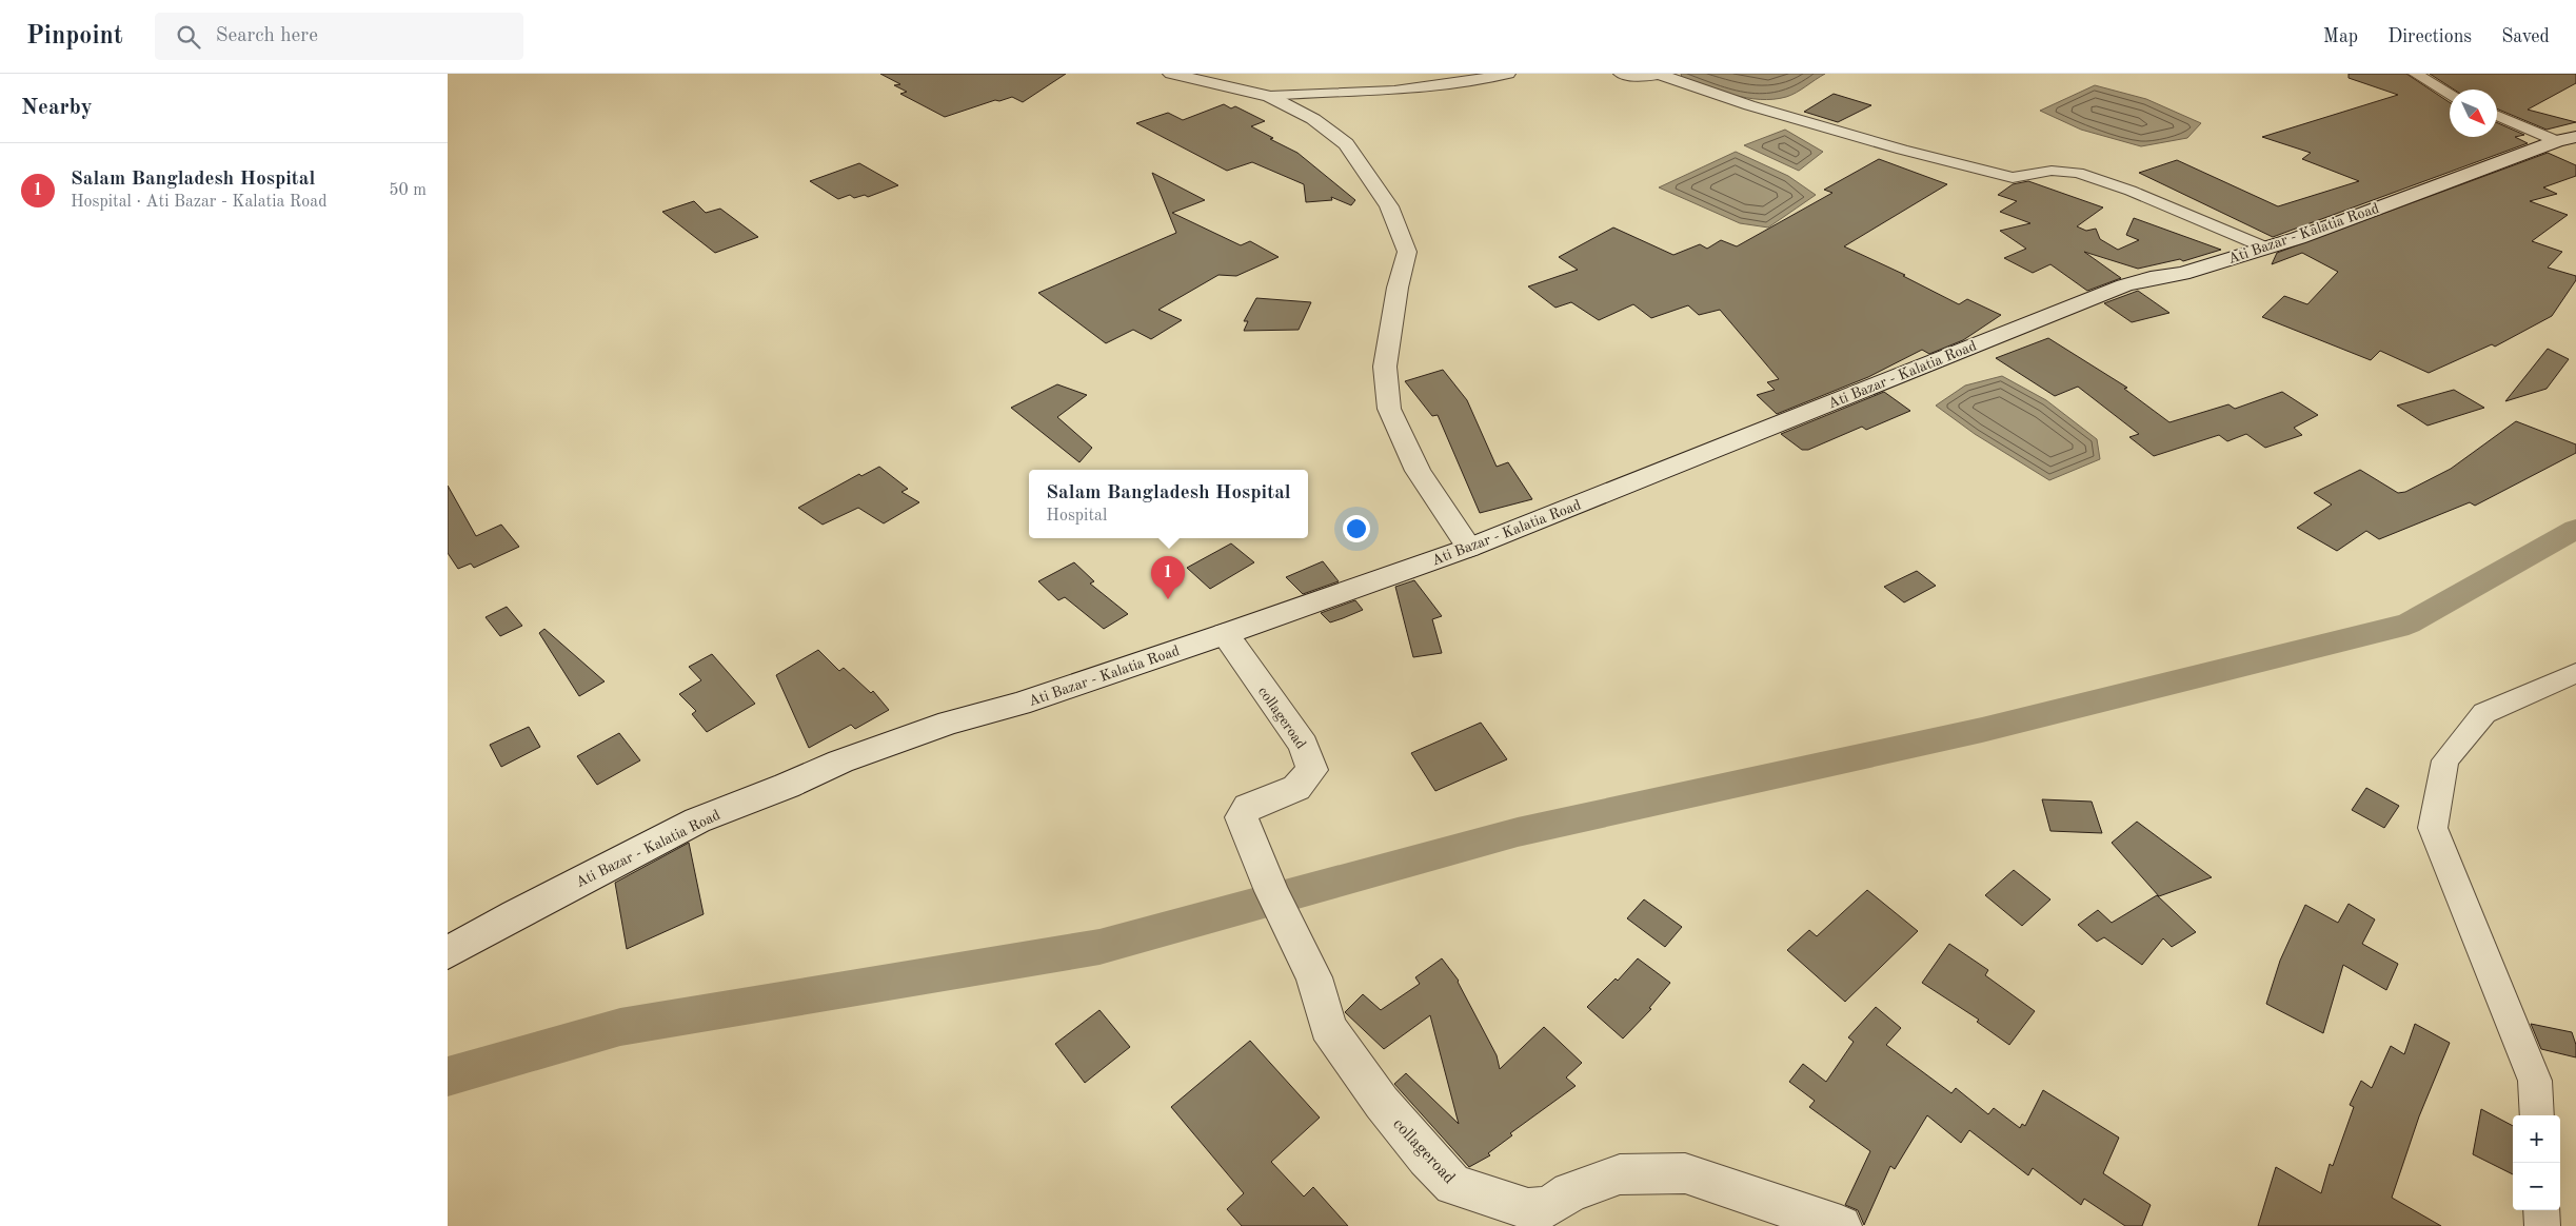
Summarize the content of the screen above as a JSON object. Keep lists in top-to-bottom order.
{
  "streets": {
    "main road": ["Ati Bazar - Kalatia Road", "collageroad"]
  },
  "crossings": [
    ["Ati Bazar - Kalatia Road", "collageroad"]
  ],
  "north": "bottom right",
  "page": {
    "header": "Pinpoint",
    "search": "Search here",
    "nav": ["Map", "Directions", "Saved"],
    "heading": "Nearby",
    "list": [
      {
        "mark": "1",
        "name": "Salam Bangladesh Hospital",
        "note": "Hospital · Ati Bazar - Kalatia Road",
        "value": "50 m"
      }
    ],
    "popup": ["Salam Bangladesh Hospital", "Hospital"],
    "pins": "1",
    "map_buttons": ["+", "−"]
  }
}
